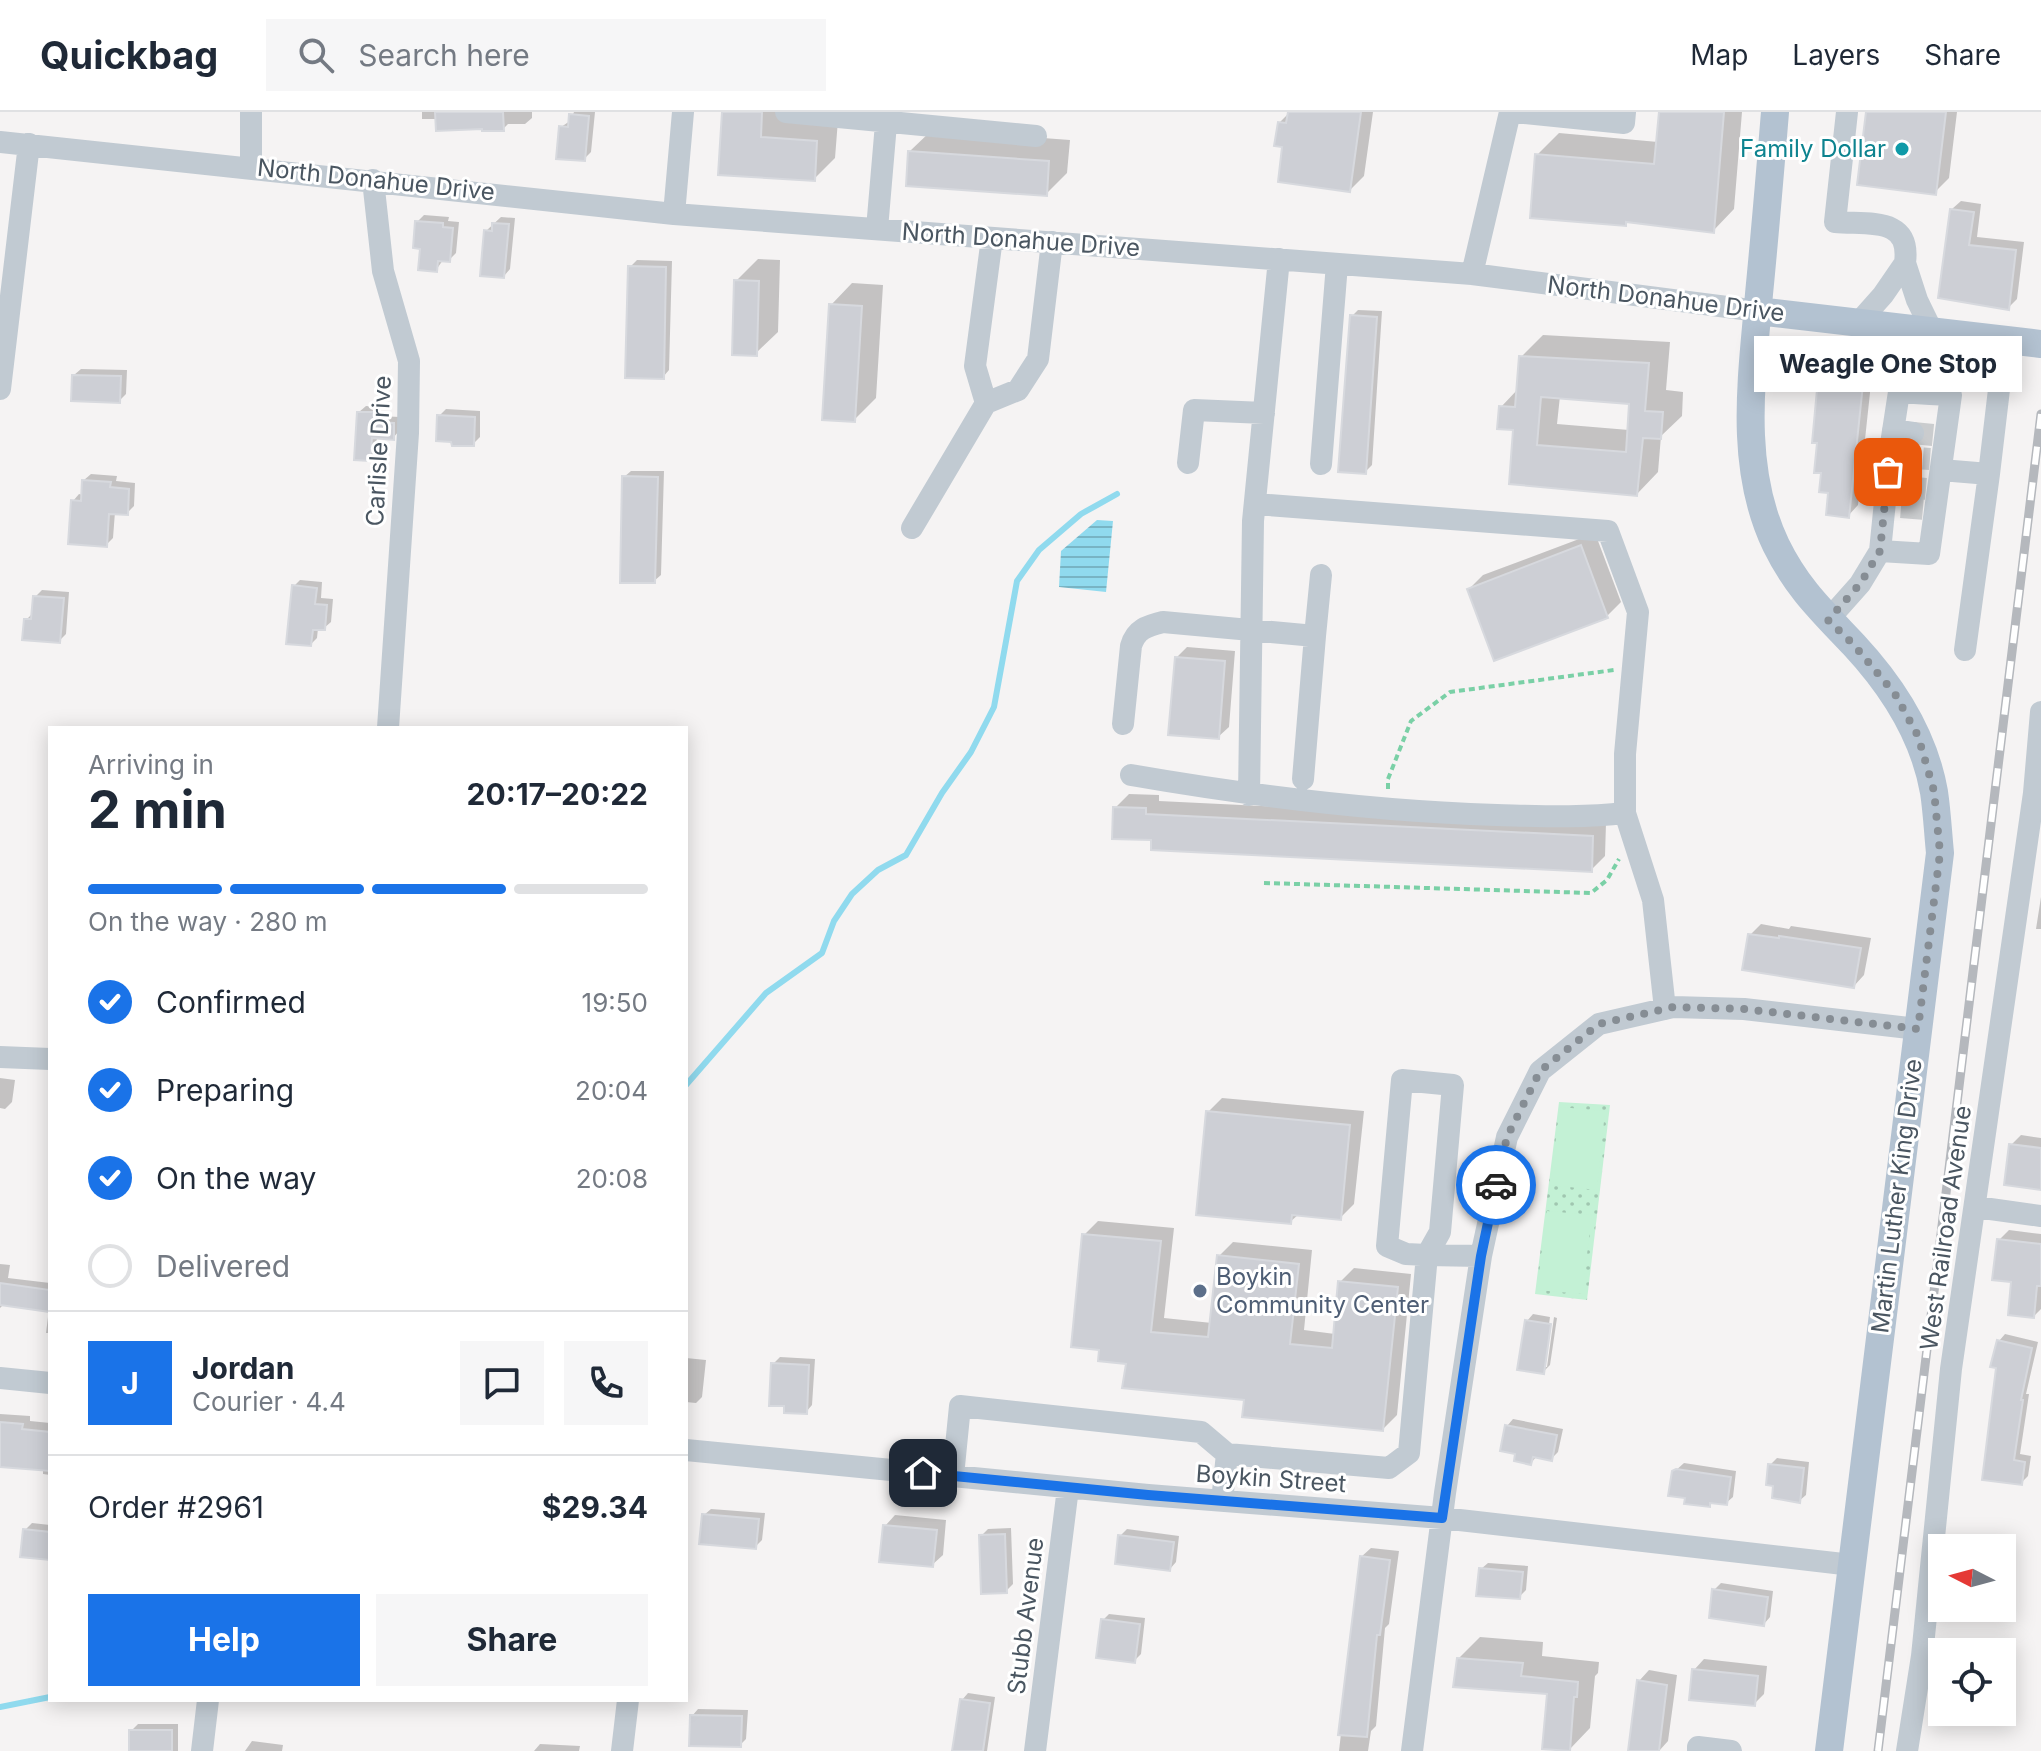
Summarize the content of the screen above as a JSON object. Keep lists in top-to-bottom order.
{
  "streets": {
    "main road": ["North Donahue Drive", "Martin Luther King Drive"],
    "street": [
      "Carlisle Drive",
      "West Railroad Avenue",
      "Boykin Street",
      "Stubb Avenue"
    ]
  },
  "crossings": [
    ["North Donahue Drive", "Carlisle Drive"],
    ["North Donahue Drive", "Martin Luther King Drive"],
    ["Martin Luther King Drive", "Boykin Street"],
    ["Boykin Street", "Stubb Avenue"]
  ],
  "places": ["Family Dollar", "Weagle One Stop", "Boykin Community Center"],
  "north": "left",
  "page": {
    "header": "Quickbag",
    "search": "Search here",
    "nav": ["Map", "Layers", "Share"],
    "bubble": "Weagle One Stop",
    "heading": ["2 min", "Arriving in", "20:17–20:22"],
    "panel": [
      "Jordan",
      "Courier · 4.4",
      "Order #2961",
      "$29.34"
    ],
    "bar": "On the way · 280 m",
    "list": [
      ["Confirmed", "19:50"],
      ["Preparing", "20:04"],
      ["On the way", "20:08"],
      "Delivered"
    ],
    "round": "J",
    "buttons": ["Help", "Share"]
  }
}
